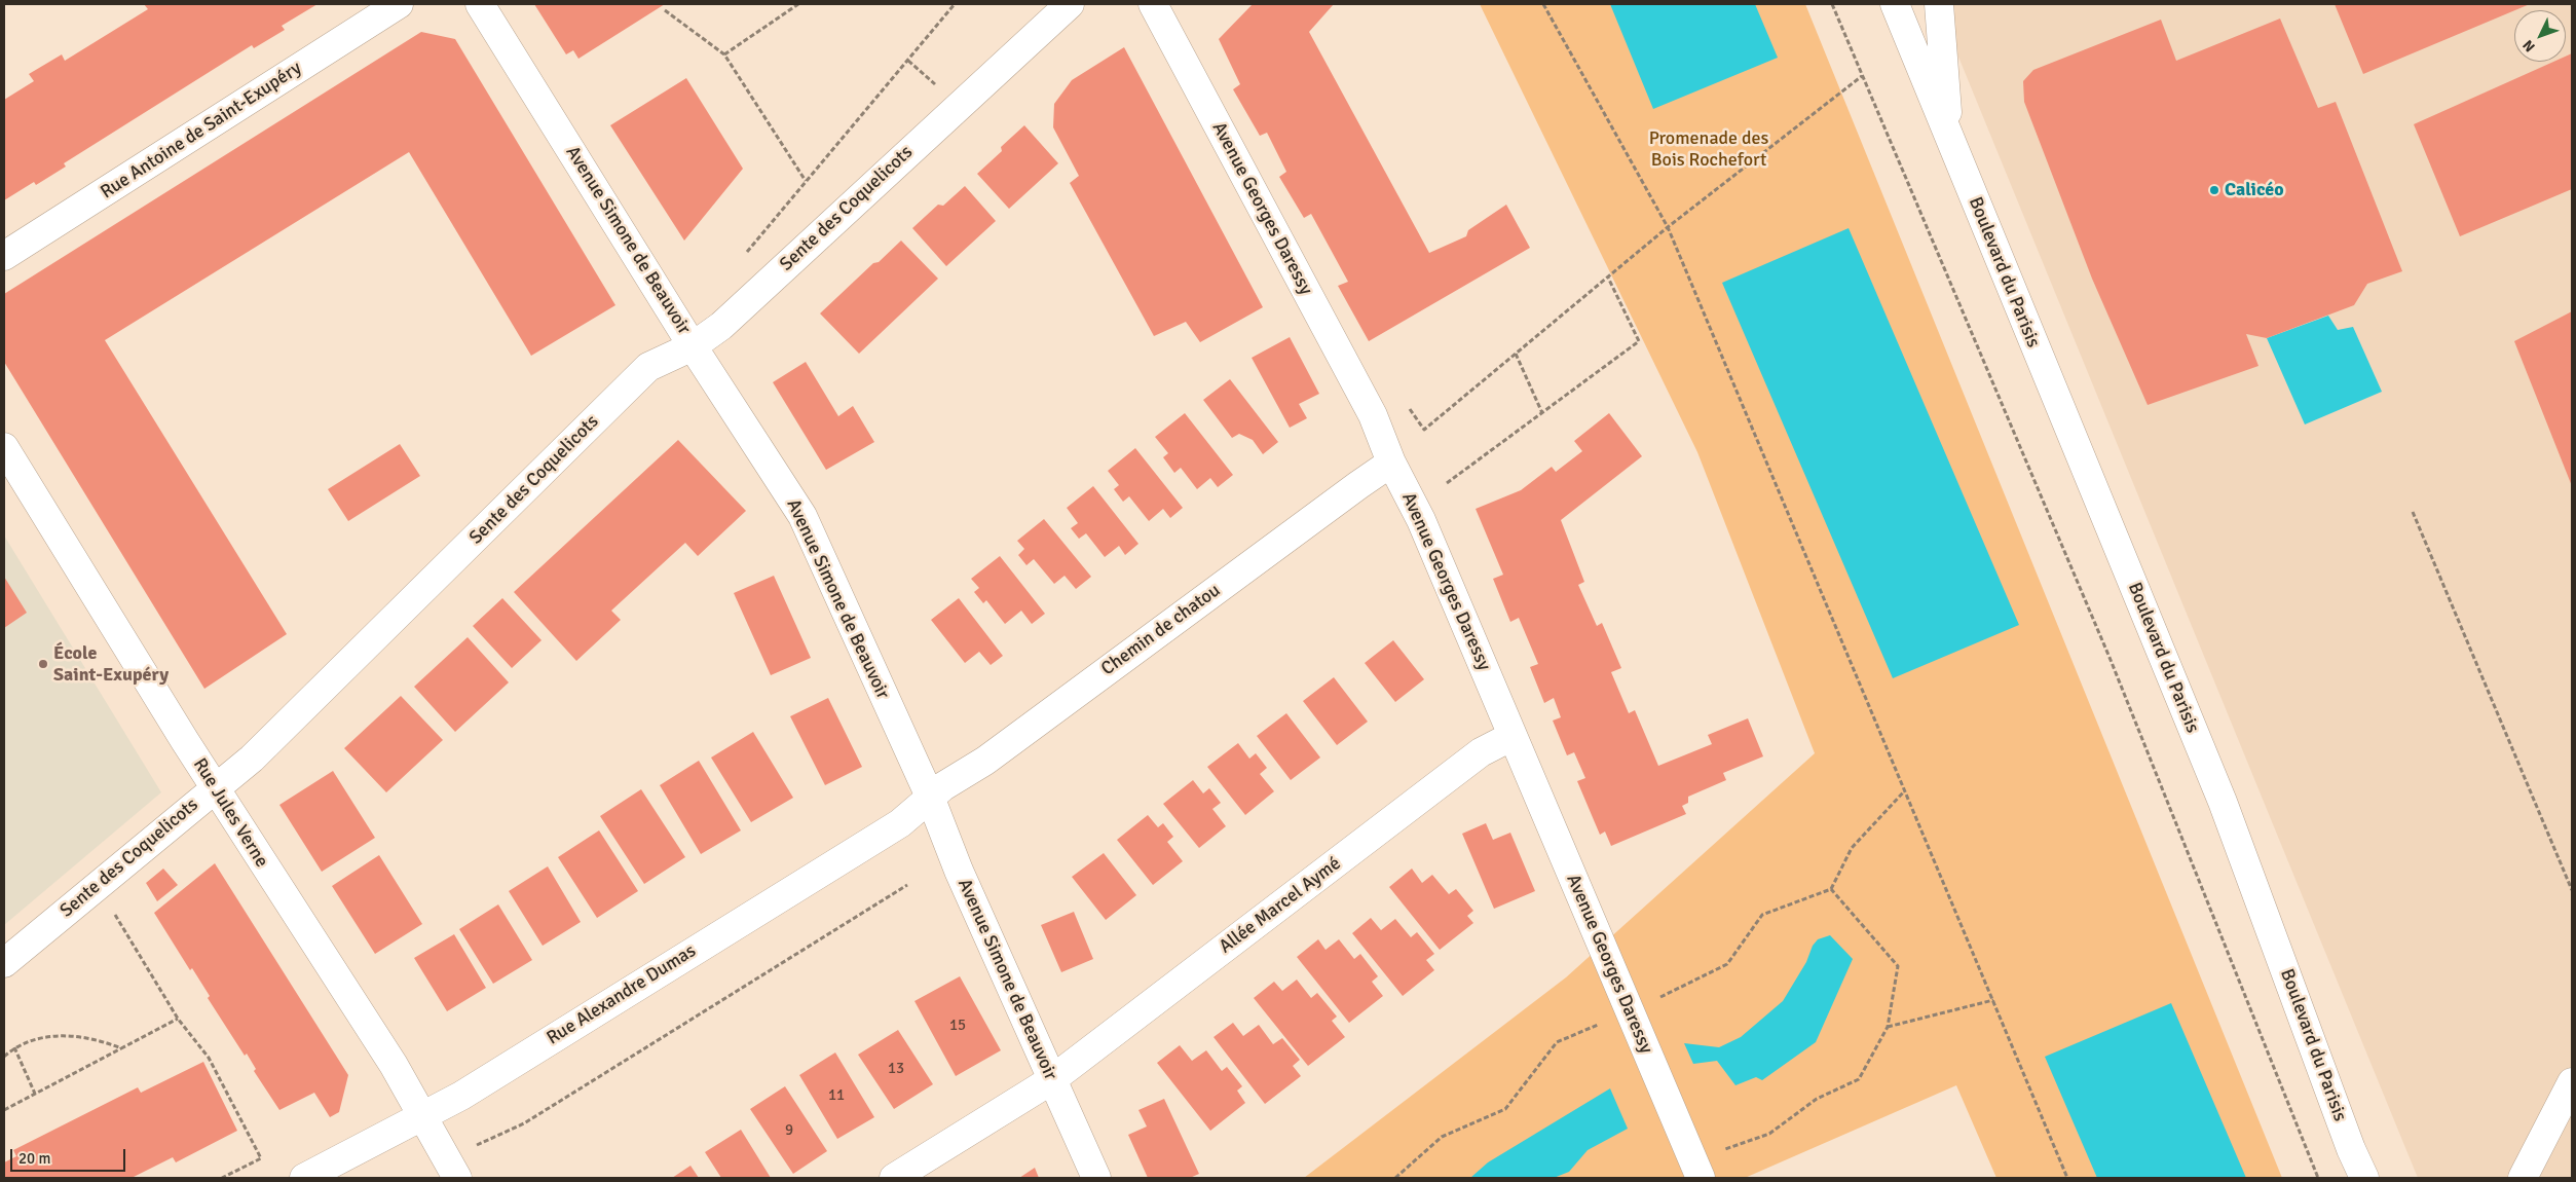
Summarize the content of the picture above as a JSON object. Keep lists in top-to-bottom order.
{
  "streets": {
    "street": [
      "Rue Antoine de Saint-Exupéry",
      "Sente des Coquelicots",
      "Avenue Georges Daressy",
      "Avenue Simone de Beauvoir",
      "Boulevard du Parisis",
      "Chemin de chatou",
      "Rue Jules Verne",
      "Allée Marcel Aymé",
      "Rue Alexandre Dumas"
    ]
  },
  "crossings": [
    ["Sente des Coquelicots", "Avenue Simone de Beauvoir"],
    ["Sente des Coquelicots", "Rue Jules Verne"],
    ["Avenue Georges Daressy", "Chemin de chatou"],
    ["Avenue Georges Daressy", "Allée Marcel Aymé"],
    ["Avenue Simone de Beauvoir", "Chemin de chatou"],
    ["Avenue Simone de Beauvoir", "Allée Marcel Aymé"],
    ["Avenue Simone de Beauvoir", "Rue Alexandre Dumas"],
    ["Chemin de chatou", "Rue Alexandre Dumas"],
    ["Rue Jules Verne", "Rue Alexandre Dumas"]
  ],
  "parks": ["Promenade des Bois Rochefort"],
  "places": ["Calicéo", "École Saint-Exupéry"],
  "house_numbers": [
    "15",
    "13",
    "11",
    "9"
  ],
  "scale_bar": "20 m",
  "north": "bottom left"
}
